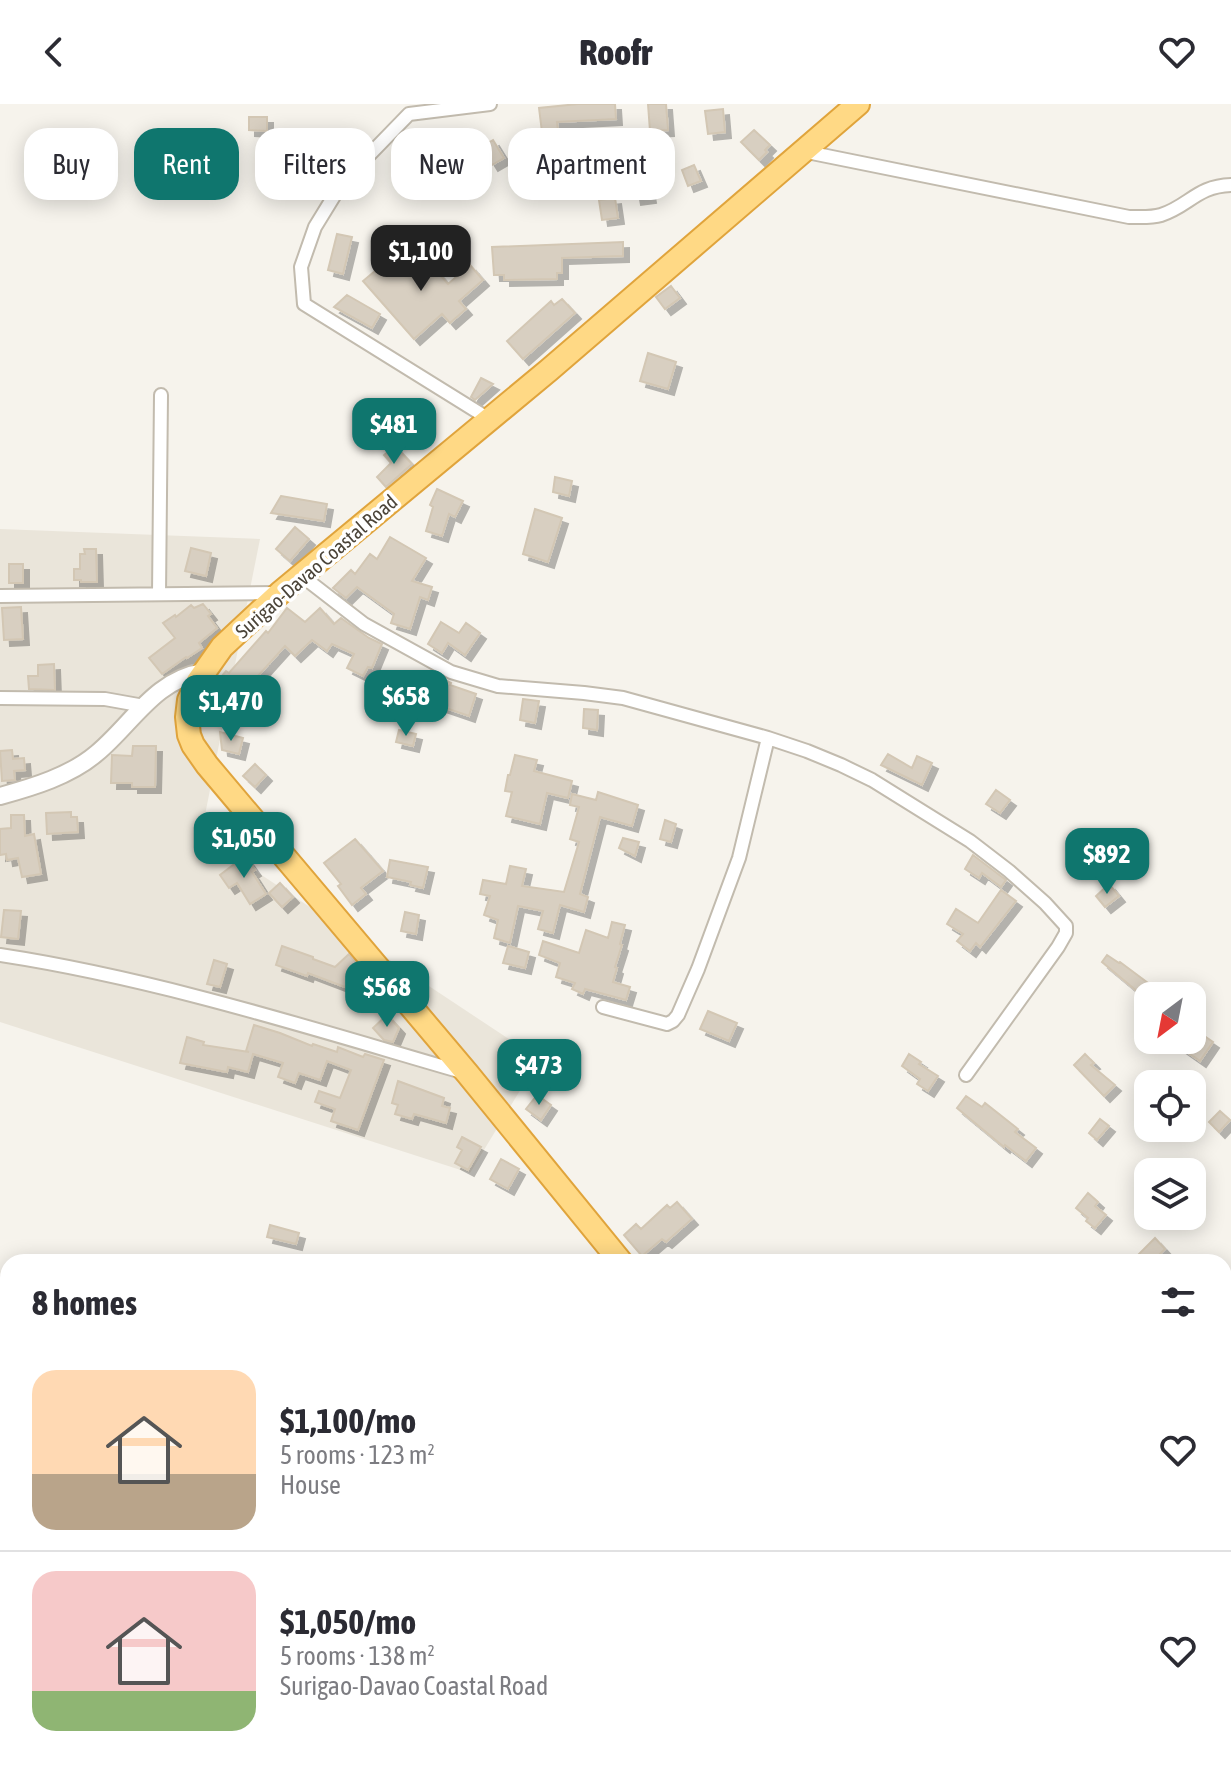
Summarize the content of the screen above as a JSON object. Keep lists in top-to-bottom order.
{
  "streets": {
    "highway": ["Surigao-Davao Coastal Road"]
  },
  "north": "bottom left",
  "page": {
    "header": "Roofr",
    "chip": [
      "Buy",
      "Rent",
      "Filters",
      "New",
      "Apartment"
    ],
    "price": [
      "$1,100",
      "$481",
      "$658",
      "$1,470",
      "$1,050",
      "$892",
      "$568",
      "$473"
    ],
    "heading": "8 homes",
    "list": [
      {
        "name": "$1,100/mo",
        "note": "5 rooms · 123 m² · House"
      },
      {
        "name": "$1,050/mo",
        "note": "5 rooms · 138 m² · Surigao-Davao Coastal Road"
      }
    ]
  }
}
